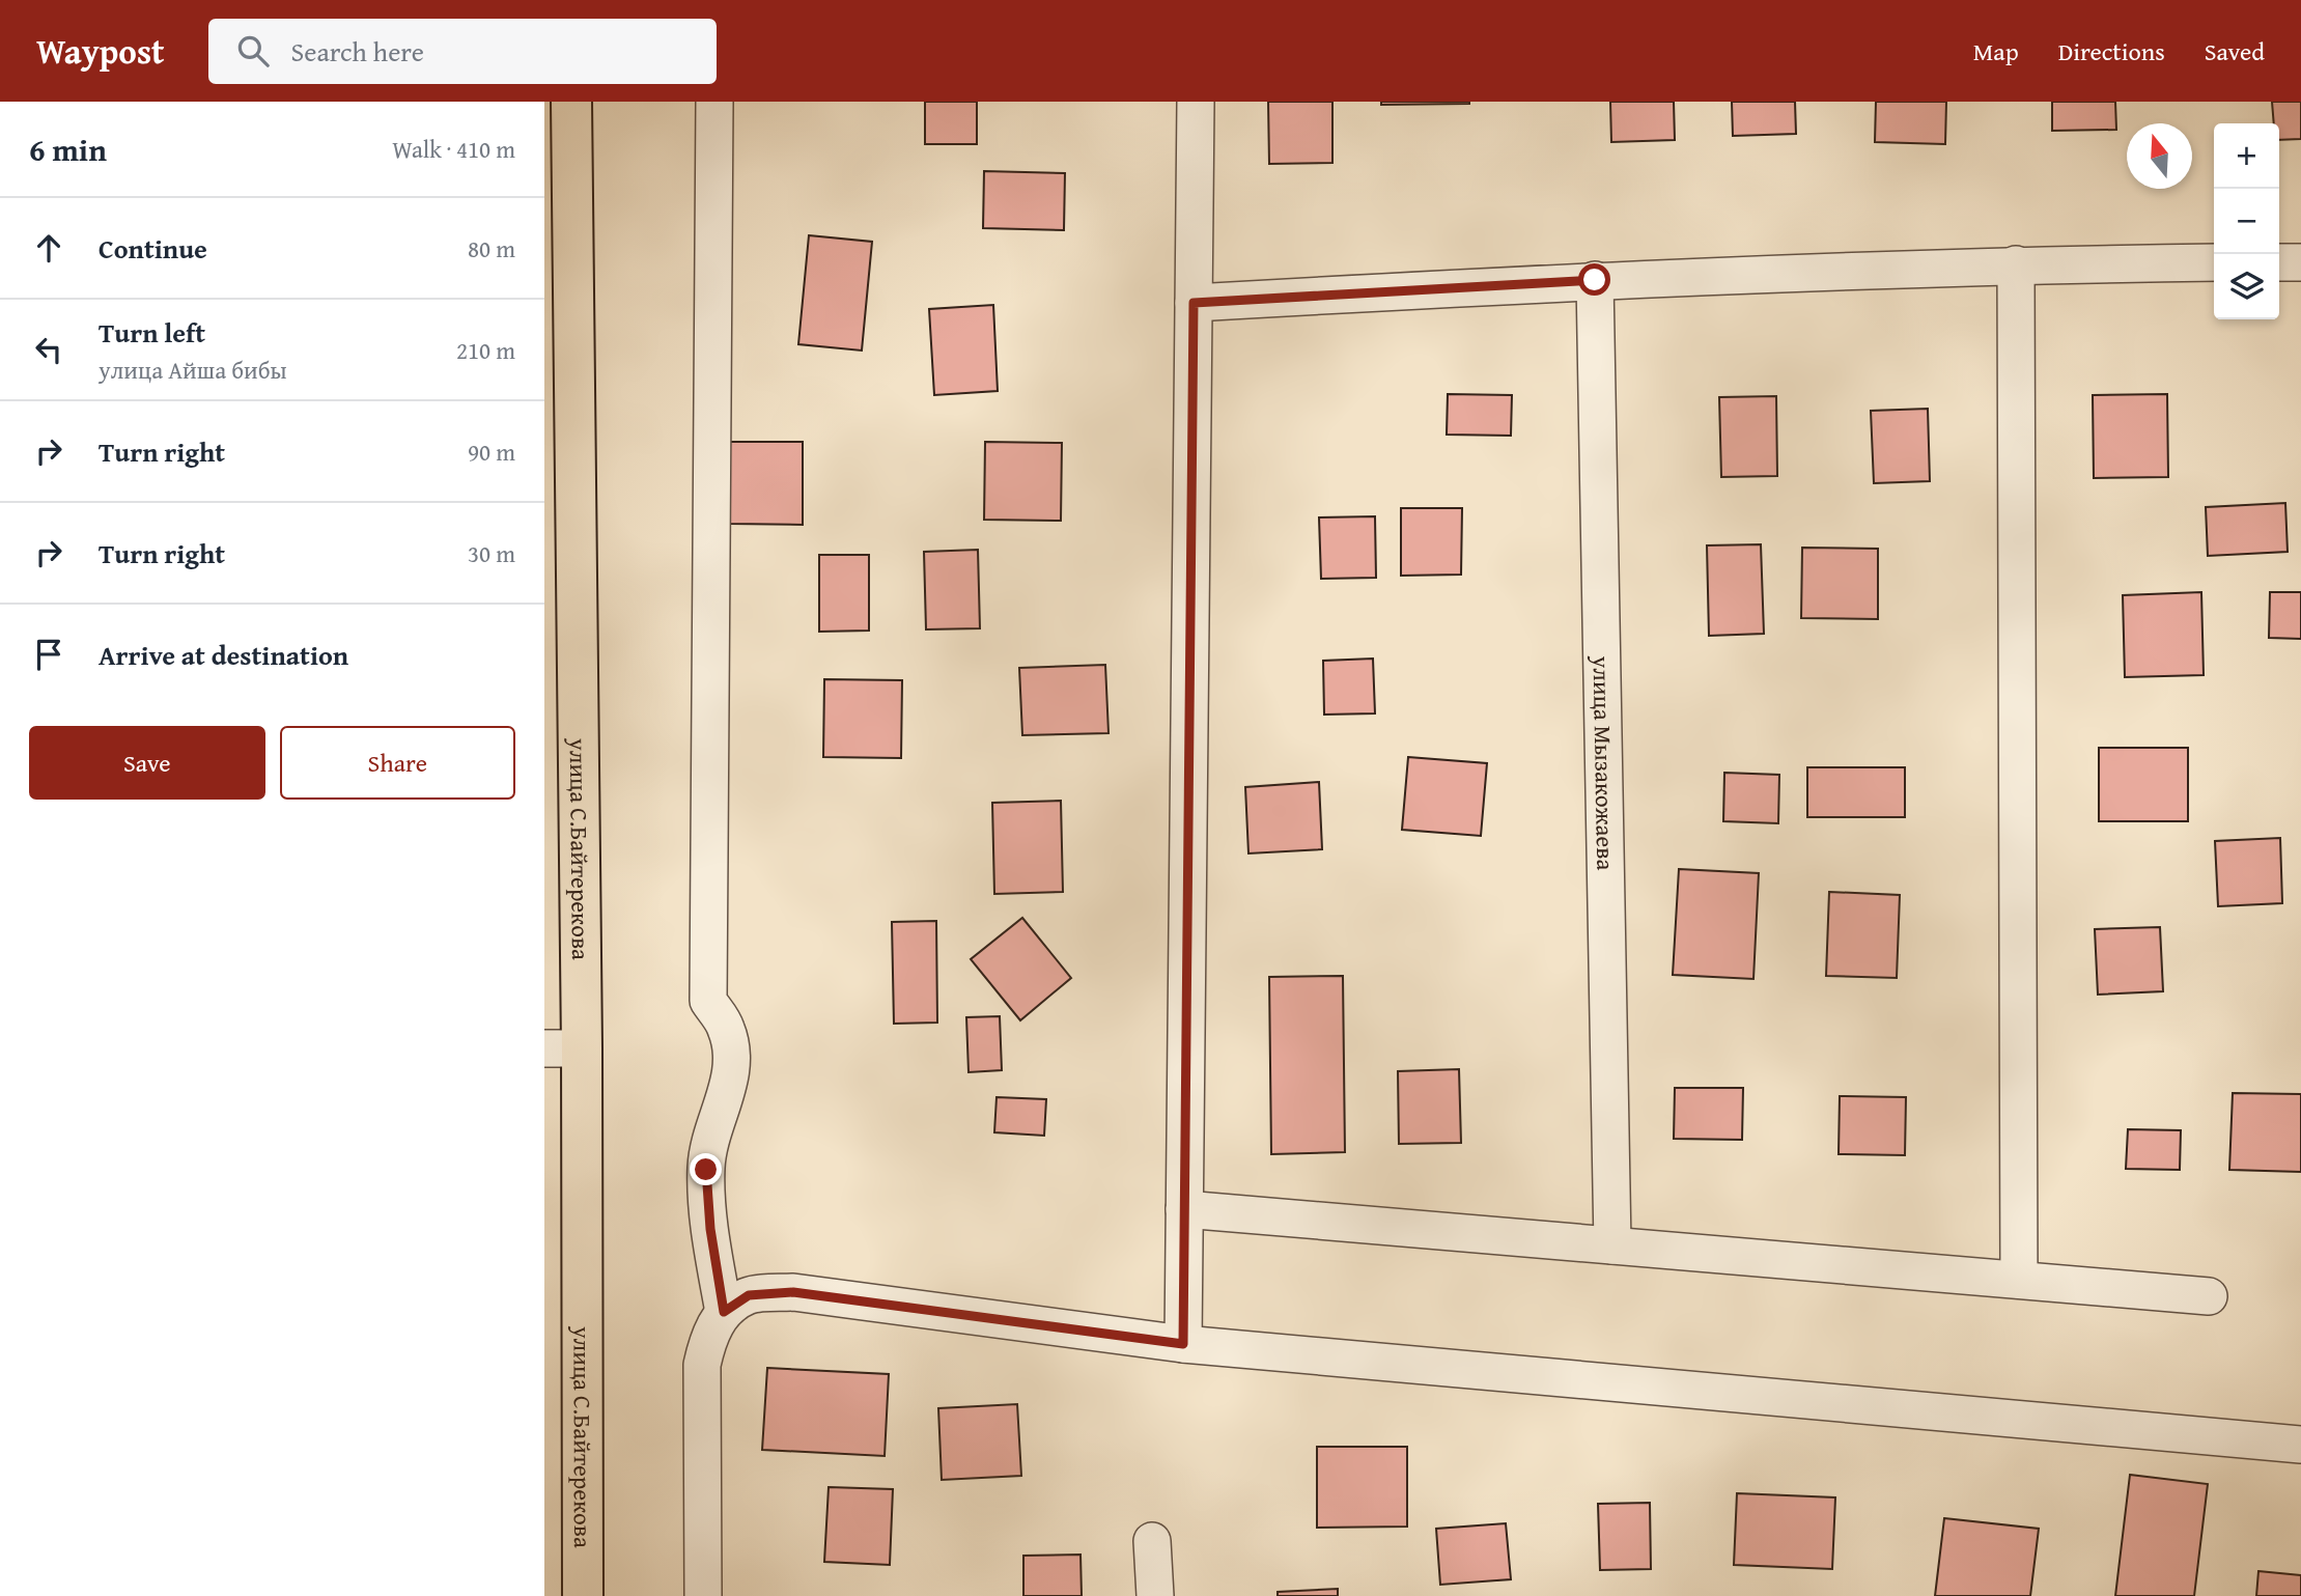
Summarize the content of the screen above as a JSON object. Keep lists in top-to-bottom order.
{
  "streets": {
    "main road": ["улица С.Байтерекова"],
    "street": ["улица Мызакожаева"]
  },
  "north": "top",
  "page": {
    "header": "Waypost",
    "search": "Search here",
    "nav": ["Map", "Directions", "Saved"],
    "heading": ["6 min", "Walk · 410 m"],
    "map_buttons": ["+", "−"],
    "list": [
      ["Continue", "80 m"],
      ["Turn left", "улица Айша бибы", "210 m"],
      ["Turn right", "90 m"],
      ["Turn right", "30 m"],
      "Arrive at destination"
    ],
    "buttons": ["Save", "Share"]
  }
}
